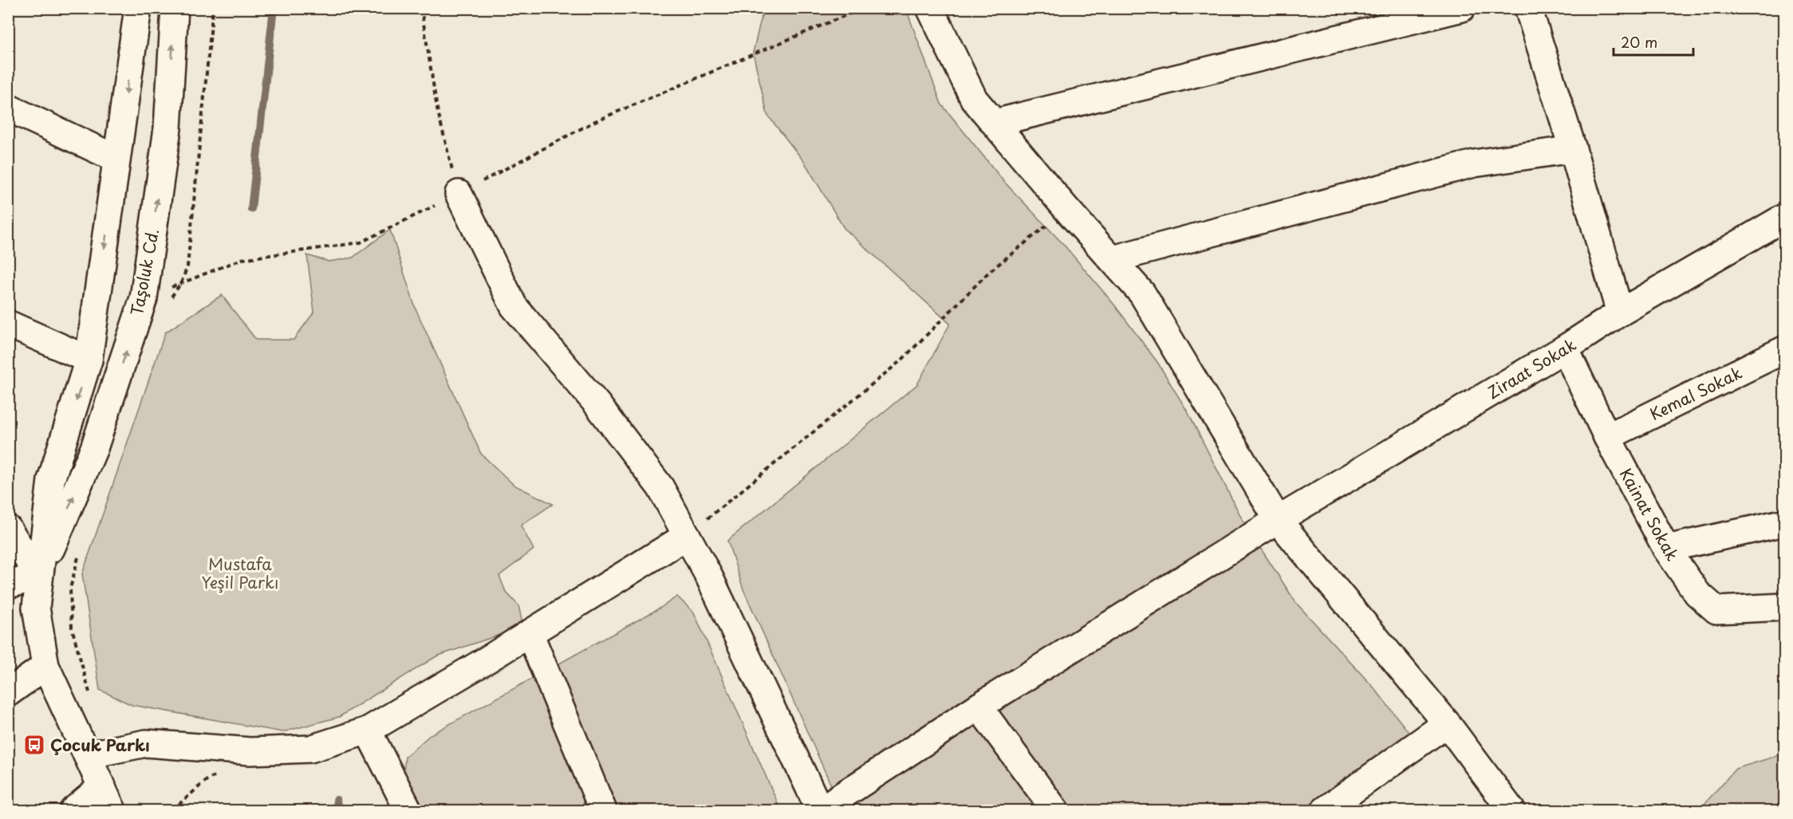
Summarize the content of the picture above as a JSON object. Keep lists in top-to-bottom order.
{
  "streets": {
    "street": [
      "Taşoluk Cd.",
      "Ziraat Sokak",
      "Kemal Sokak",
      "Kainat Sokak"
    ]
  },
  "crossings": [
    ["Ziraat Sokak", "Kainat Sokak"],
    ["Kemal Sokak", "Kainat Sokak"]
  ],
  "parks": ["Mustafa Yeşil Parkı"],
  "places": {
    "bus stop": ["Çocuk Parkı"]
  },
  "scale_bar": "20 m"
}
